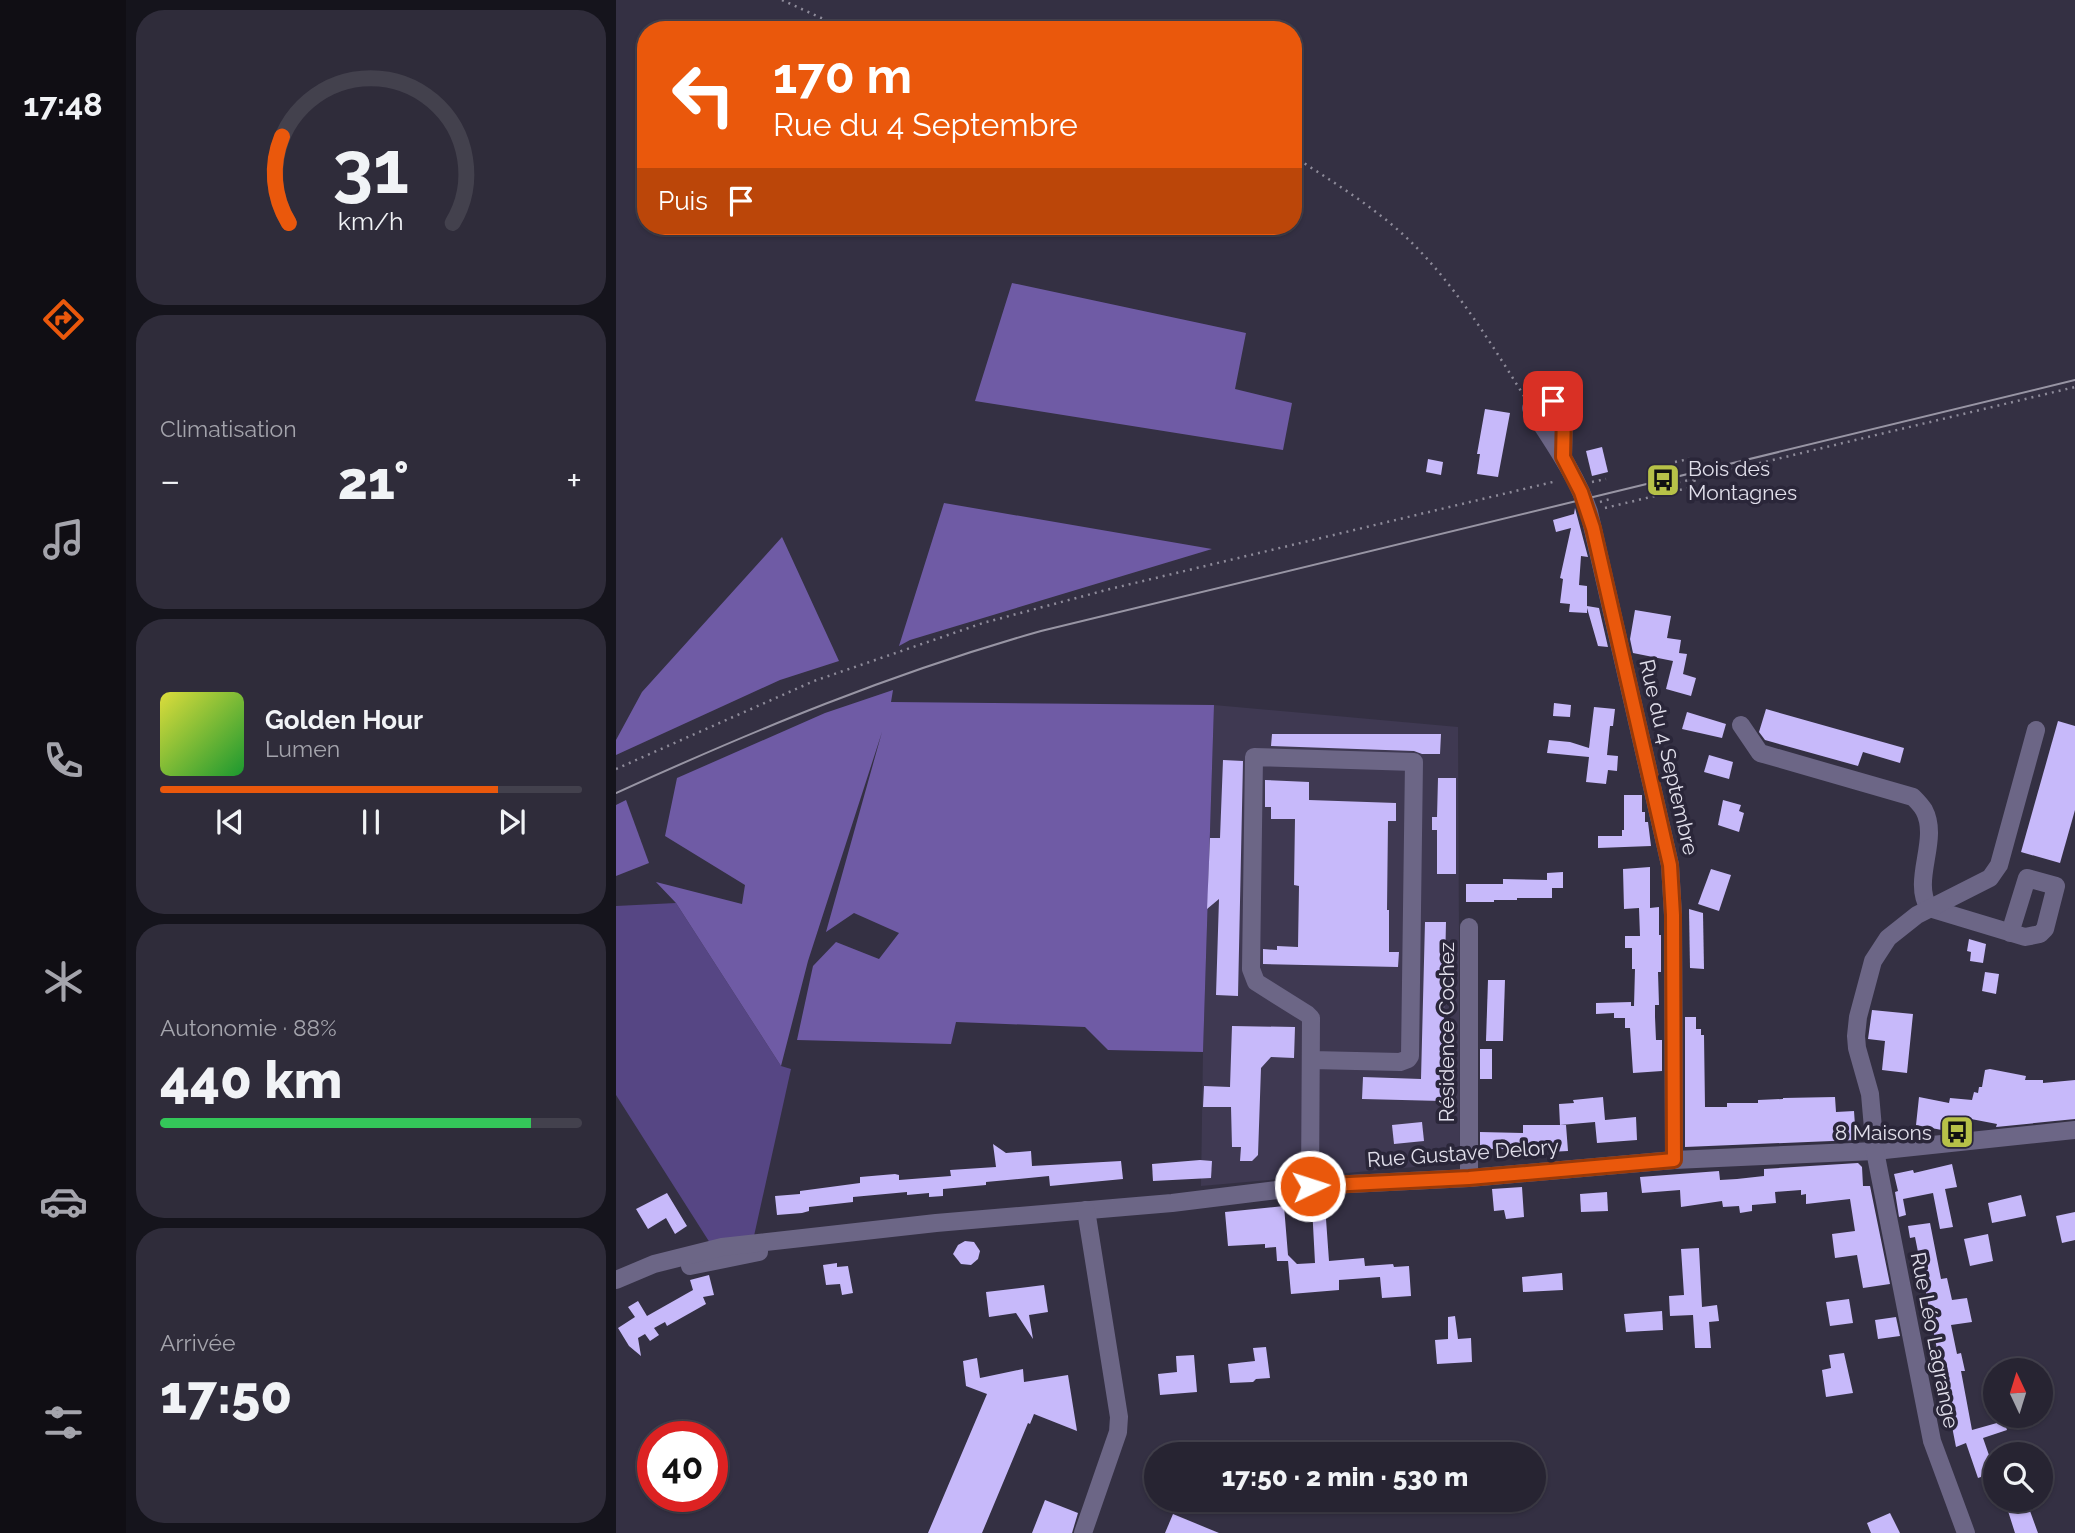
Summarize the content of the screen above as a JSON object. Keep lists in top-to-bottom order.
{
  "streets": {
    "street": [
      "Rue du 4 Septembre",
      "Résidence Cochez",
      "Rue Gustave Delory",
      "Rue Léo Lagrange"
    ]
  },
  "crossings": [
    ["Rue du 4 Septembre", "Rue Gustave Delory"],
    ["Résidence Cochez", "Rue Gustave Delory"],
    ["Rue Gustave Delory", "Rue Léo Lagrange"]
  ],
  "places": {
    "bus stop": ["Bois des Montagnes", "8 Maisons"]
  },
  "north": "top",
  "page": {
    "tabs": "17:48",
    "turn": ["170 m", "Rue du 4 Septembre"],
    "then": "Puis",
    "tile": [
      "Climatisation",
      ["Autonomie · 88%", "440 km"],
      ["Arrivée", "17:50"]
    ],
    "heat": ["−", "21°", "+"],
    "song": ["Golden Hour", "Lumen"],
    "limit": "40",
    "trip": "17:50 · 2 min · 530 m",
    "gauge": ["31", "km/h"]
  }
}
